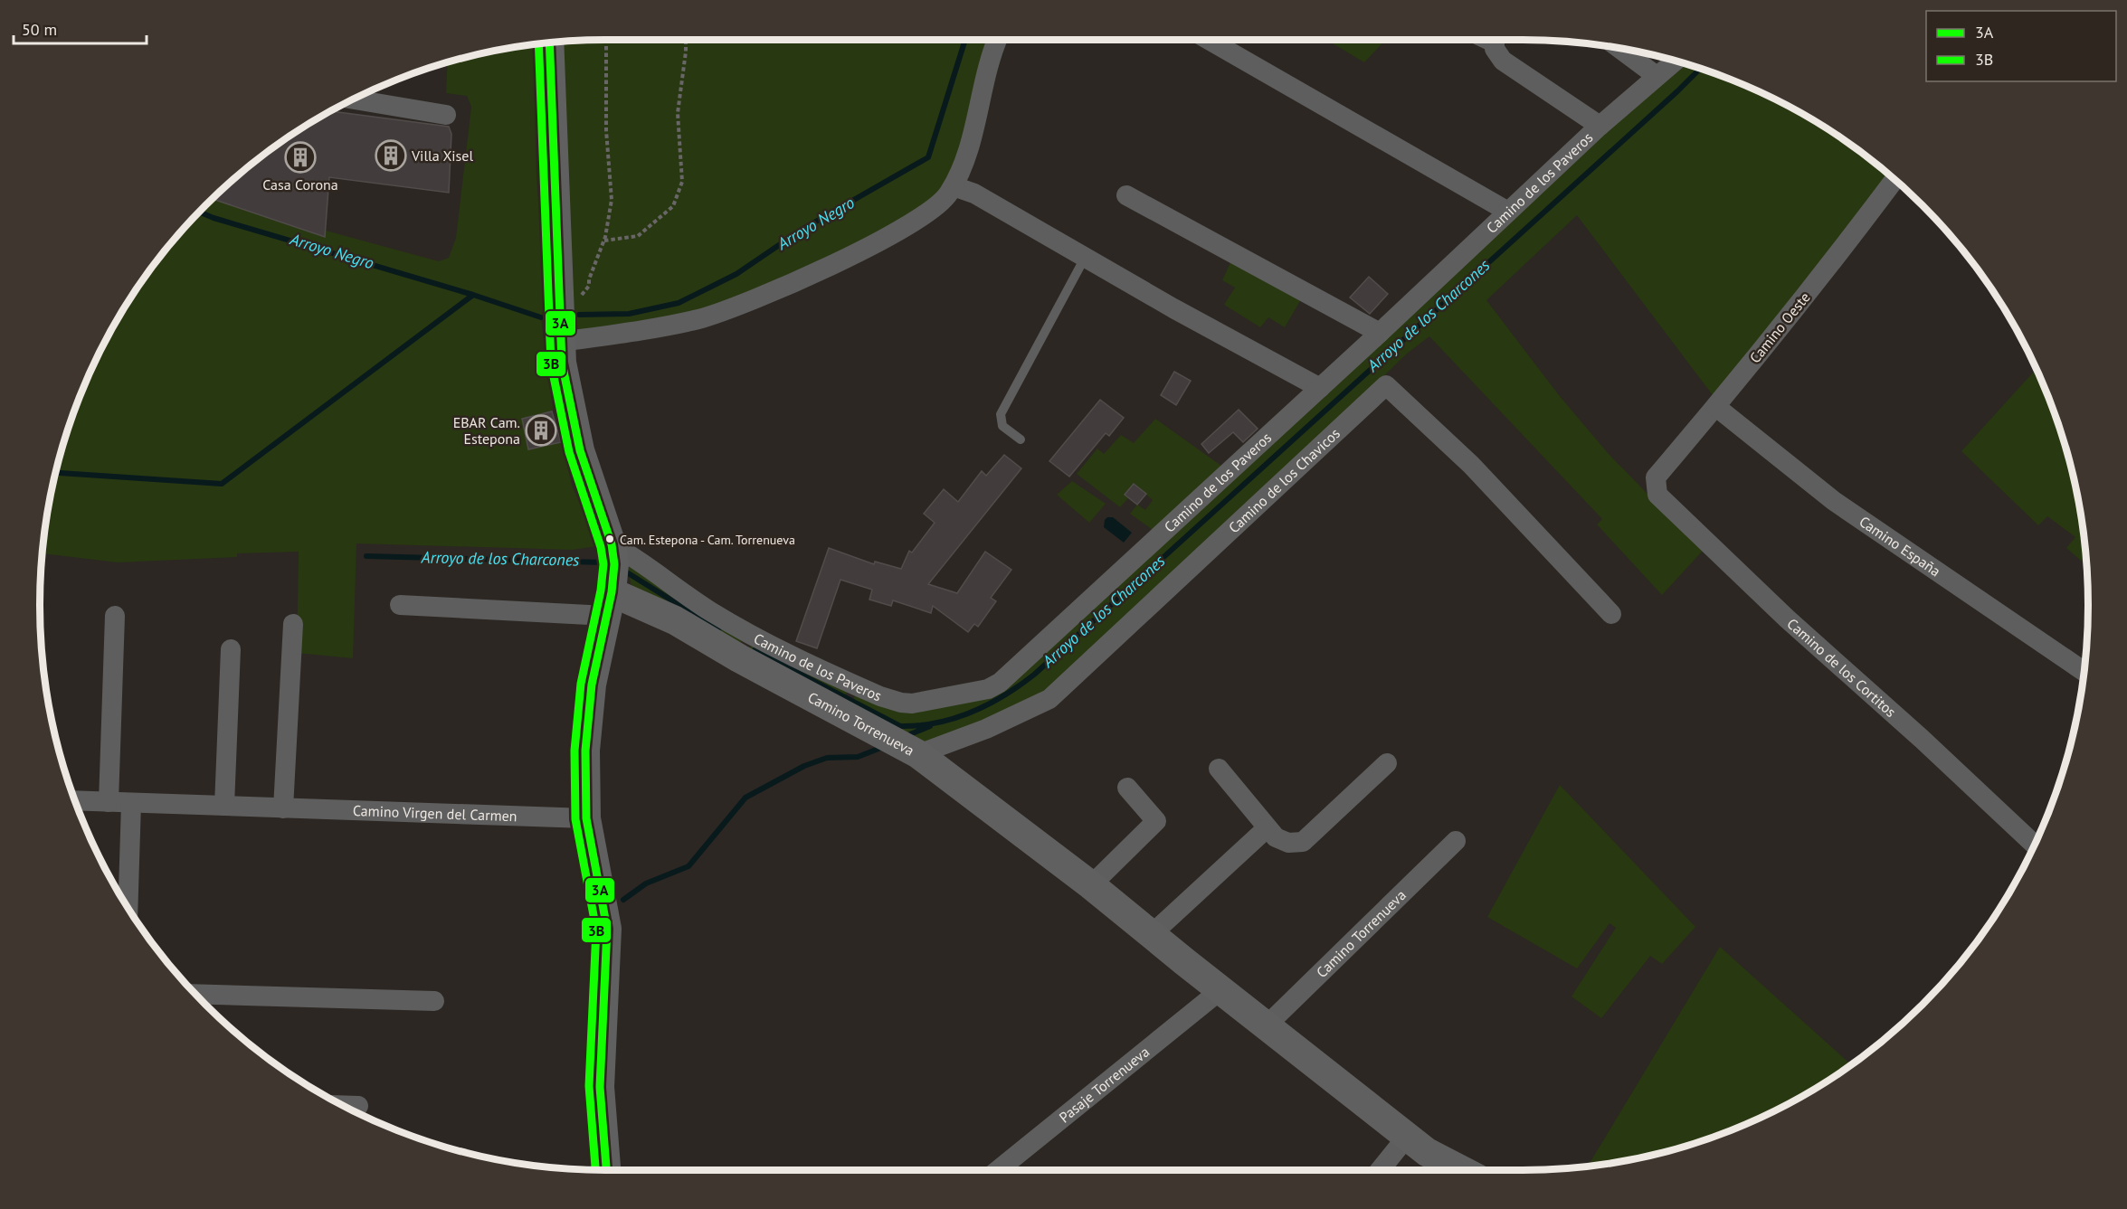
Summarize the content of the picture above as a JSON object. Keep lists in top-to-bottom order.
{
  "streets": {
    "main road": ["Camino Torrenueva"],
    "street": [
      "Camino de los Paveros",
      "Camino Oeste",
      "Camino de los Chavicos",
      "Camino España",
      "Camino de los Cortitos",
      "Camino Virgen del Carmen",
      "Pasaje Torrenueva"
    ]
  },
  "crossings": [
    ["Camino de los Paveros", "Camino Torrenueva"],
    ["Camino Oeste", "Camino España"],
    ["Camino Oeste", "Camino de los Cortitos"],
    ["Camino de los Chavicos", "Camino Torrenueva"],
    ["Camino Torrenueva", "Pasaje Torrenueva"]
  ],
  "water": ["Arroyo Negro", "Arroyo de los Charcones"],
  "places": {
    "building": ["Villa Xisel", "Casa Corona", "EBAR Cam. Estepona"],
    "other": ["Cam. Estepona - Cam. Torrenueva"]
  },
  "lines": ["transit line 3A", "transit line 3B"],
  "legend": ["3A", "3B"],
  "scale_bar": "50 m"
}
